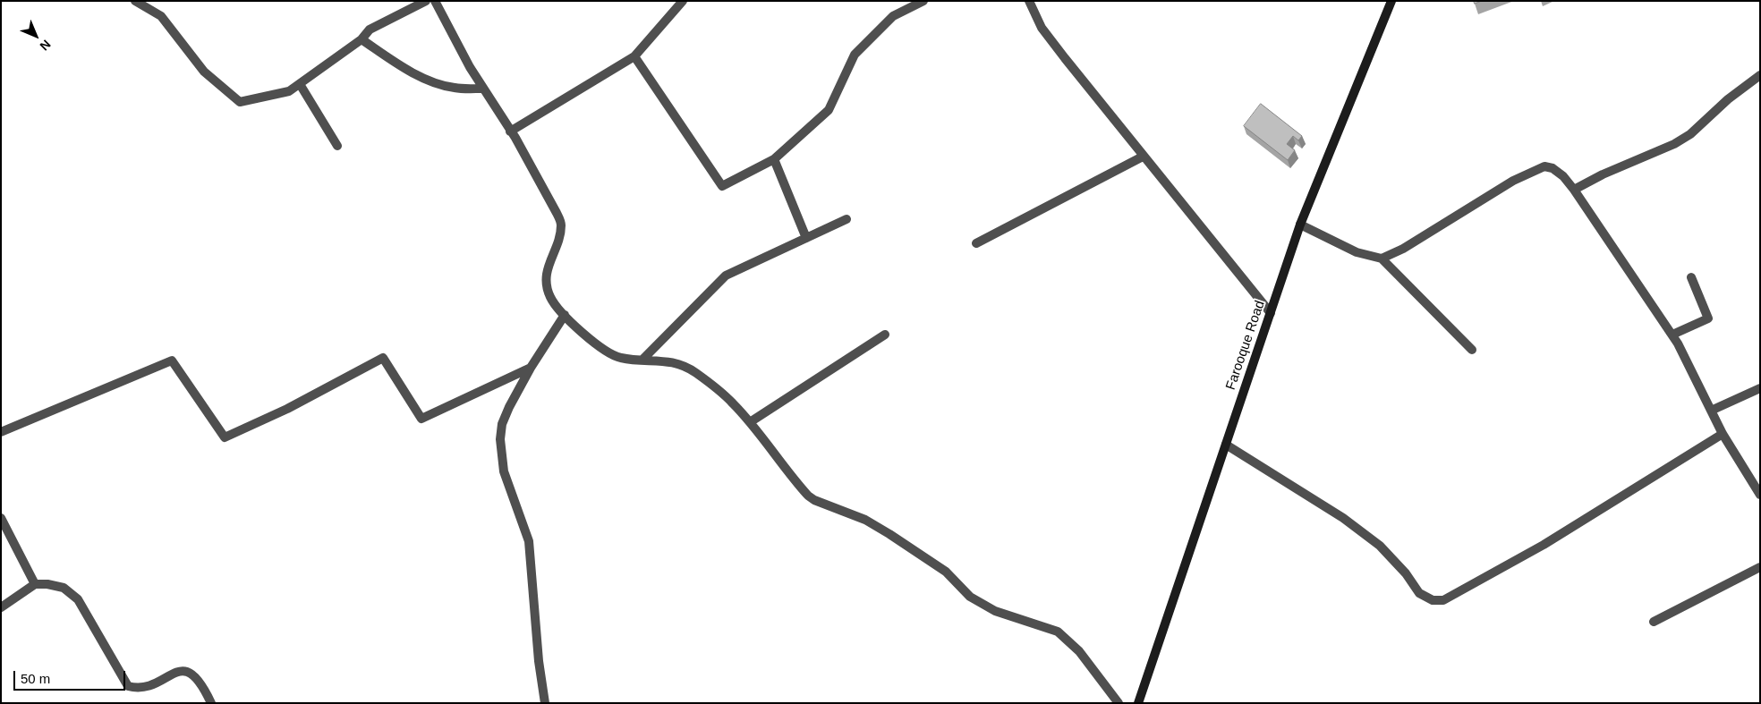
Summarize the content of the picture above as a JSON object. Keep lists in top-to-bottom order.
{
  "streets": {
    "main road": ["Farooque Road"]
  },
  "scale_bar": "50 m",
  "north": "bottom right"
}
